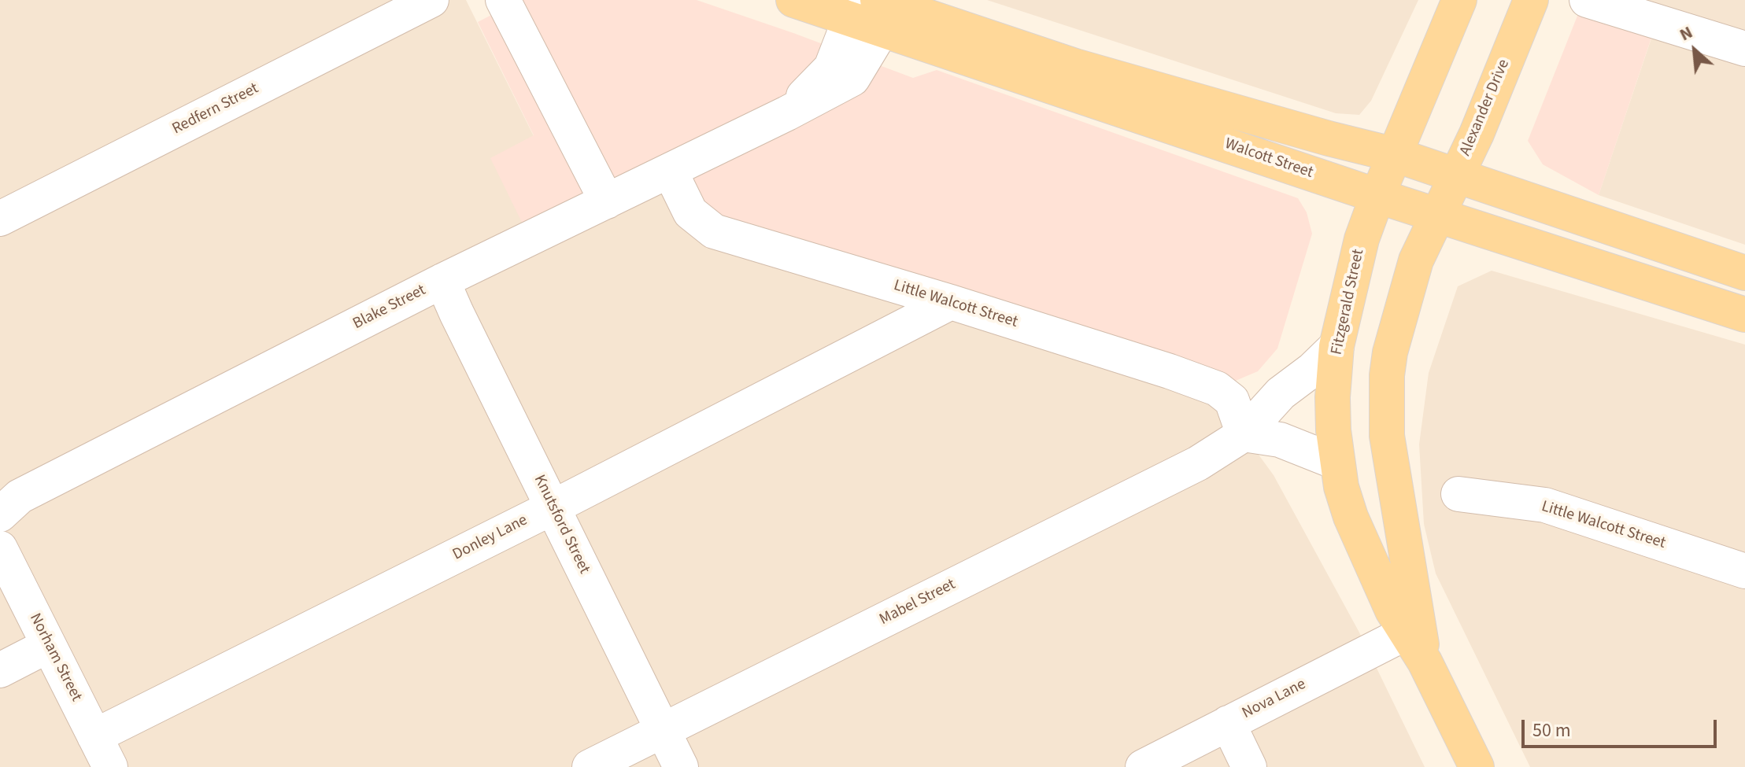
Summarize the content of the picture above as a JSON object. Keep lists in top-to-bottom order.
{
  "streets": {
    "main road": ["Alexander Drive", "Walcott Street", "Fitzgerald Street"],
    "street": [
      "Redfern Street",
      "Little Walcott Street",
      "Blake Street",
      "Knutsford Street",
      "Donley Lane",
      "Mabel Street",
      "Norham Street",
      "Nova Lane"
    ]
  },
  "crossings": [
    ["Alexander Drive", "Walcott Street"],
    ["Alexander Drive", "Fitzgerald Street"],
    ["Walcott Street", "Fitzgerald Street"],
    ["Walcott Street", "Blake Street"],
    ["Fitzgerald Street", "Mabel Street"],
    ["Fitzgerald Street", "Nova Lane"],
    ["Little Walcott Street", "Blake Street"],
    ["Little Walcott Street", "Donley Lane"],
    ["Little Walcott Street", "Mabel Street"],
    ["Blake Street", "Knutsford Street"],
    ["Knutsford Street", "Donley Lane"],
    ["Knutsford Street", "Mabel Street"],
    ["Donley Lane", "Norham Street"]
  ],
  "scale_bar": "50 m",
  "north": "top left"
}
